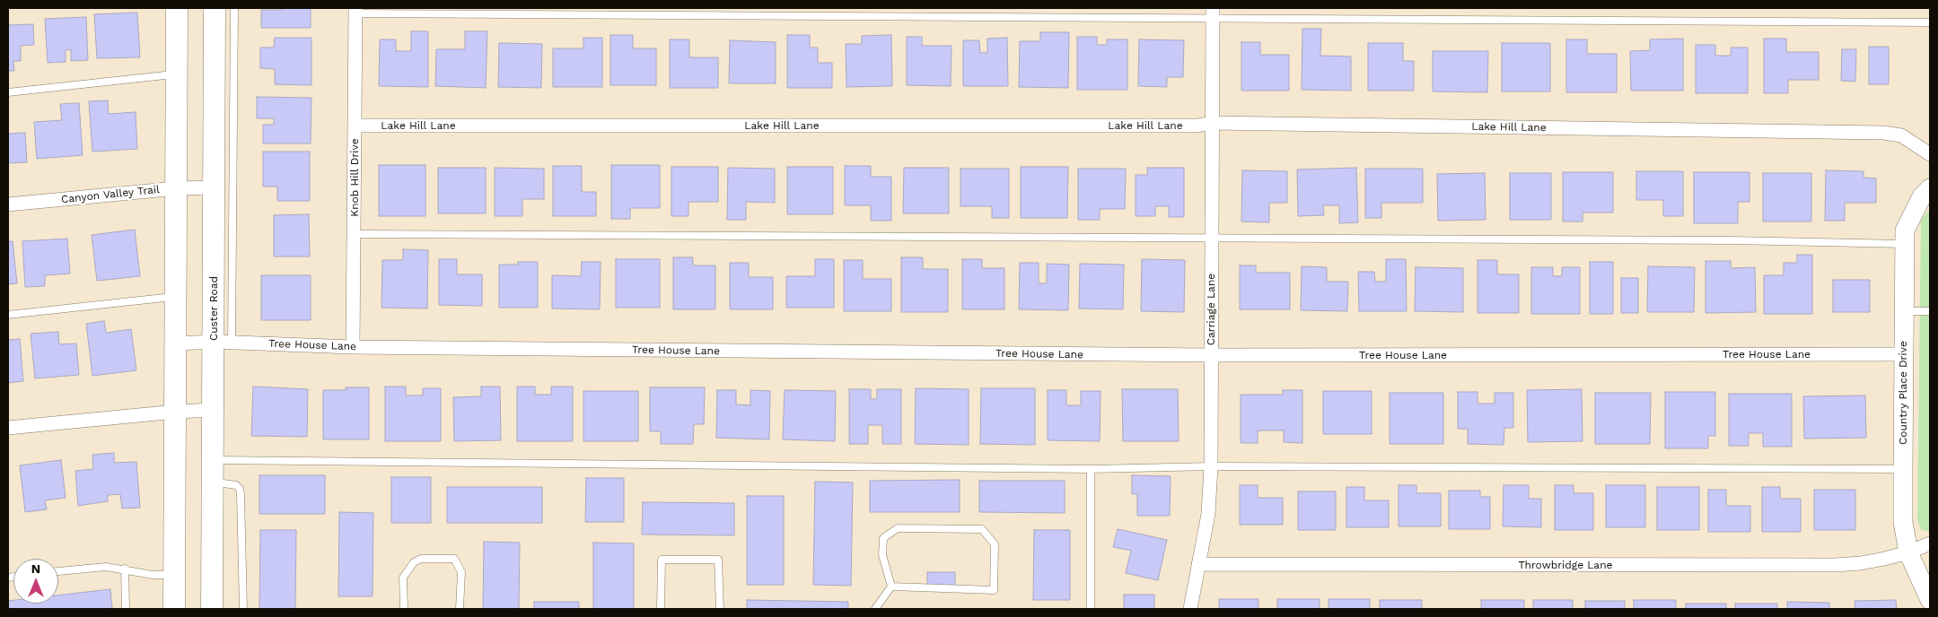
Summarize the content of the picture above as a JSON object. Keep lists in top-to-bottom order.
{
  "streets": {
    "main road": ["Custer Road"],
    "street": [
      "Lake Hill Lane",
      "Knob Hill Drive",
      "Canyon Valley Trail",
      "Carriage Lane",
      "Tree House Lane",
      "Country Place Drive",
      "Throwbridge Lane"
    ]
  },
  "crossings": [
    ["Lake Hill Lane", "Knob Hill Drive"],
    ["Lake Hill Lane", "Carriage Lane"],
    ["Knob Hill Drive", "Tree House Lane"],
    ["Canyon Valley Trail", "Custer Road"],
    ["Custer Road", "Tree House Lane"],
    ["Carriage Lane", "Tree House Lane"],
    ["Carriage Lane", "Throwbridge Lane"],
    ["Tree House Lane", "Country Place Drive"],
    ["Country Place Drive", "Throwbridge Lane"]
  ],
  "north": "top"
}
